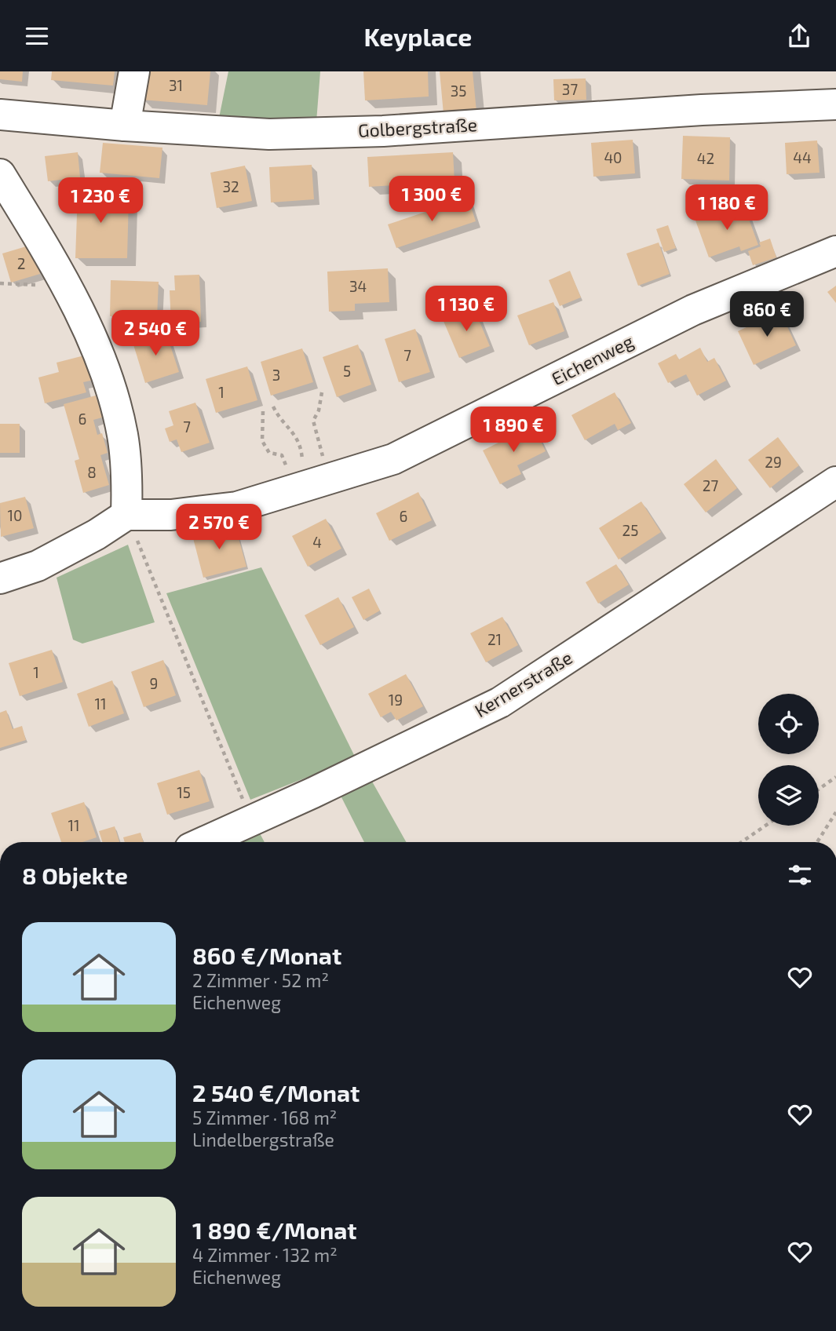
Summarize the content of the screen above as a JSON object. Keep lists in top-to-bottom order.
{
  "streets": {
    "street": ["Golbergstraße", "Eichenweg", "Kernerstraße"]
  },
  "house_numbers": [
    "31",
    "37",
    "35",
    "40",
    "44",
    "42",
    "32",
    "2",
    "34",
    "7",
    "5",
    "3",
    "1",
    "6",
    "7",
    "29",
    "8",
    "27",
    "10",
    "6",
    "25",
    "4",
    "21",
    "1",
    "9",
    "19",
    "11",
    "15",
    "11"
  ],
  "page": {
    "header": "Keyplace",
    "price": [
      "1 300 €",
      "1 230 €",
      "1 180 €",
      "1 130 €",
      "860 €",
      "2 540 €",
      "1 890 €",
      "2 570 €"
    ],
    "heading": "8 Objekte",
    "list": [
      {
        "name": "860 €/Monat",
        "note": "2 Zimmer · 52 m² · Eichenweg"
      },
      {
        "name": "2 540 €/Monat",
        "note": "5 Zimmer · 168 m² · Lindelbergstraße"
      },
      {
        "name": "1 890 €/Monat",
        "note": "4 Zimmer · 132 m² · Eichenweg"
      }
    ]
  }
}
